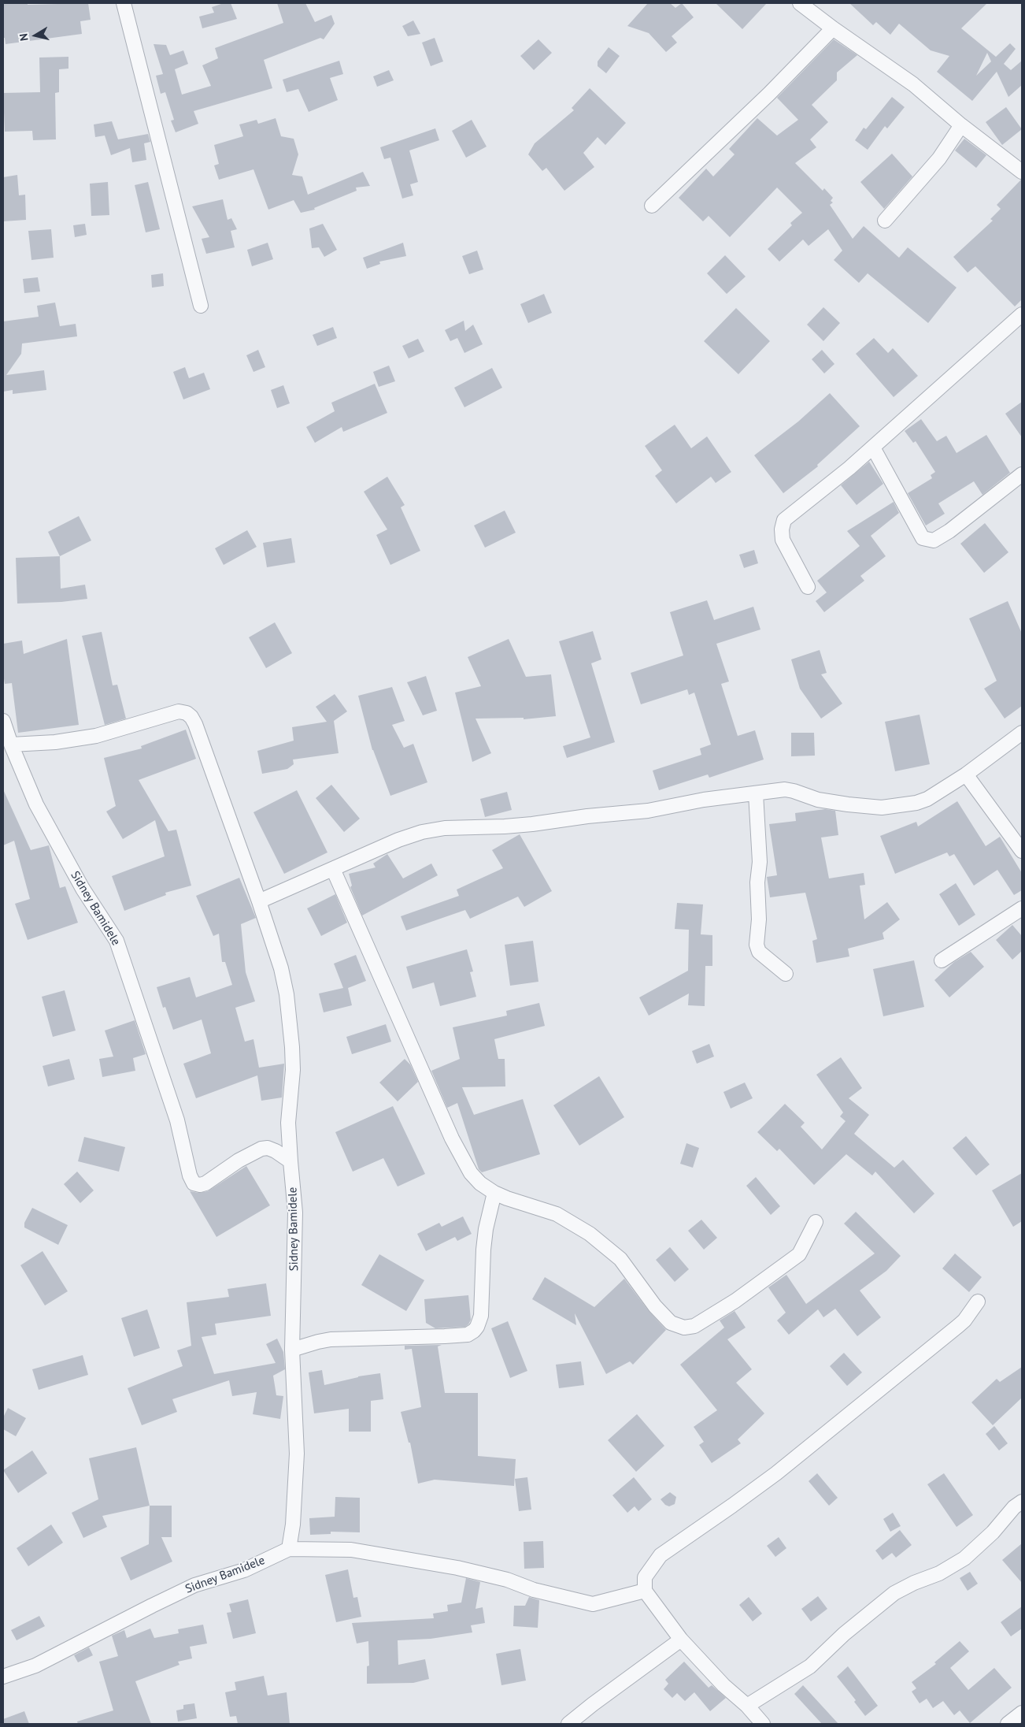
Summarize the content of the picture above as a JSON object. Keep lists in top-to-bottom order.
{
  "streets": {
    "street": ["Sidney Bamidele"]
  },
  "north": "left"
}
